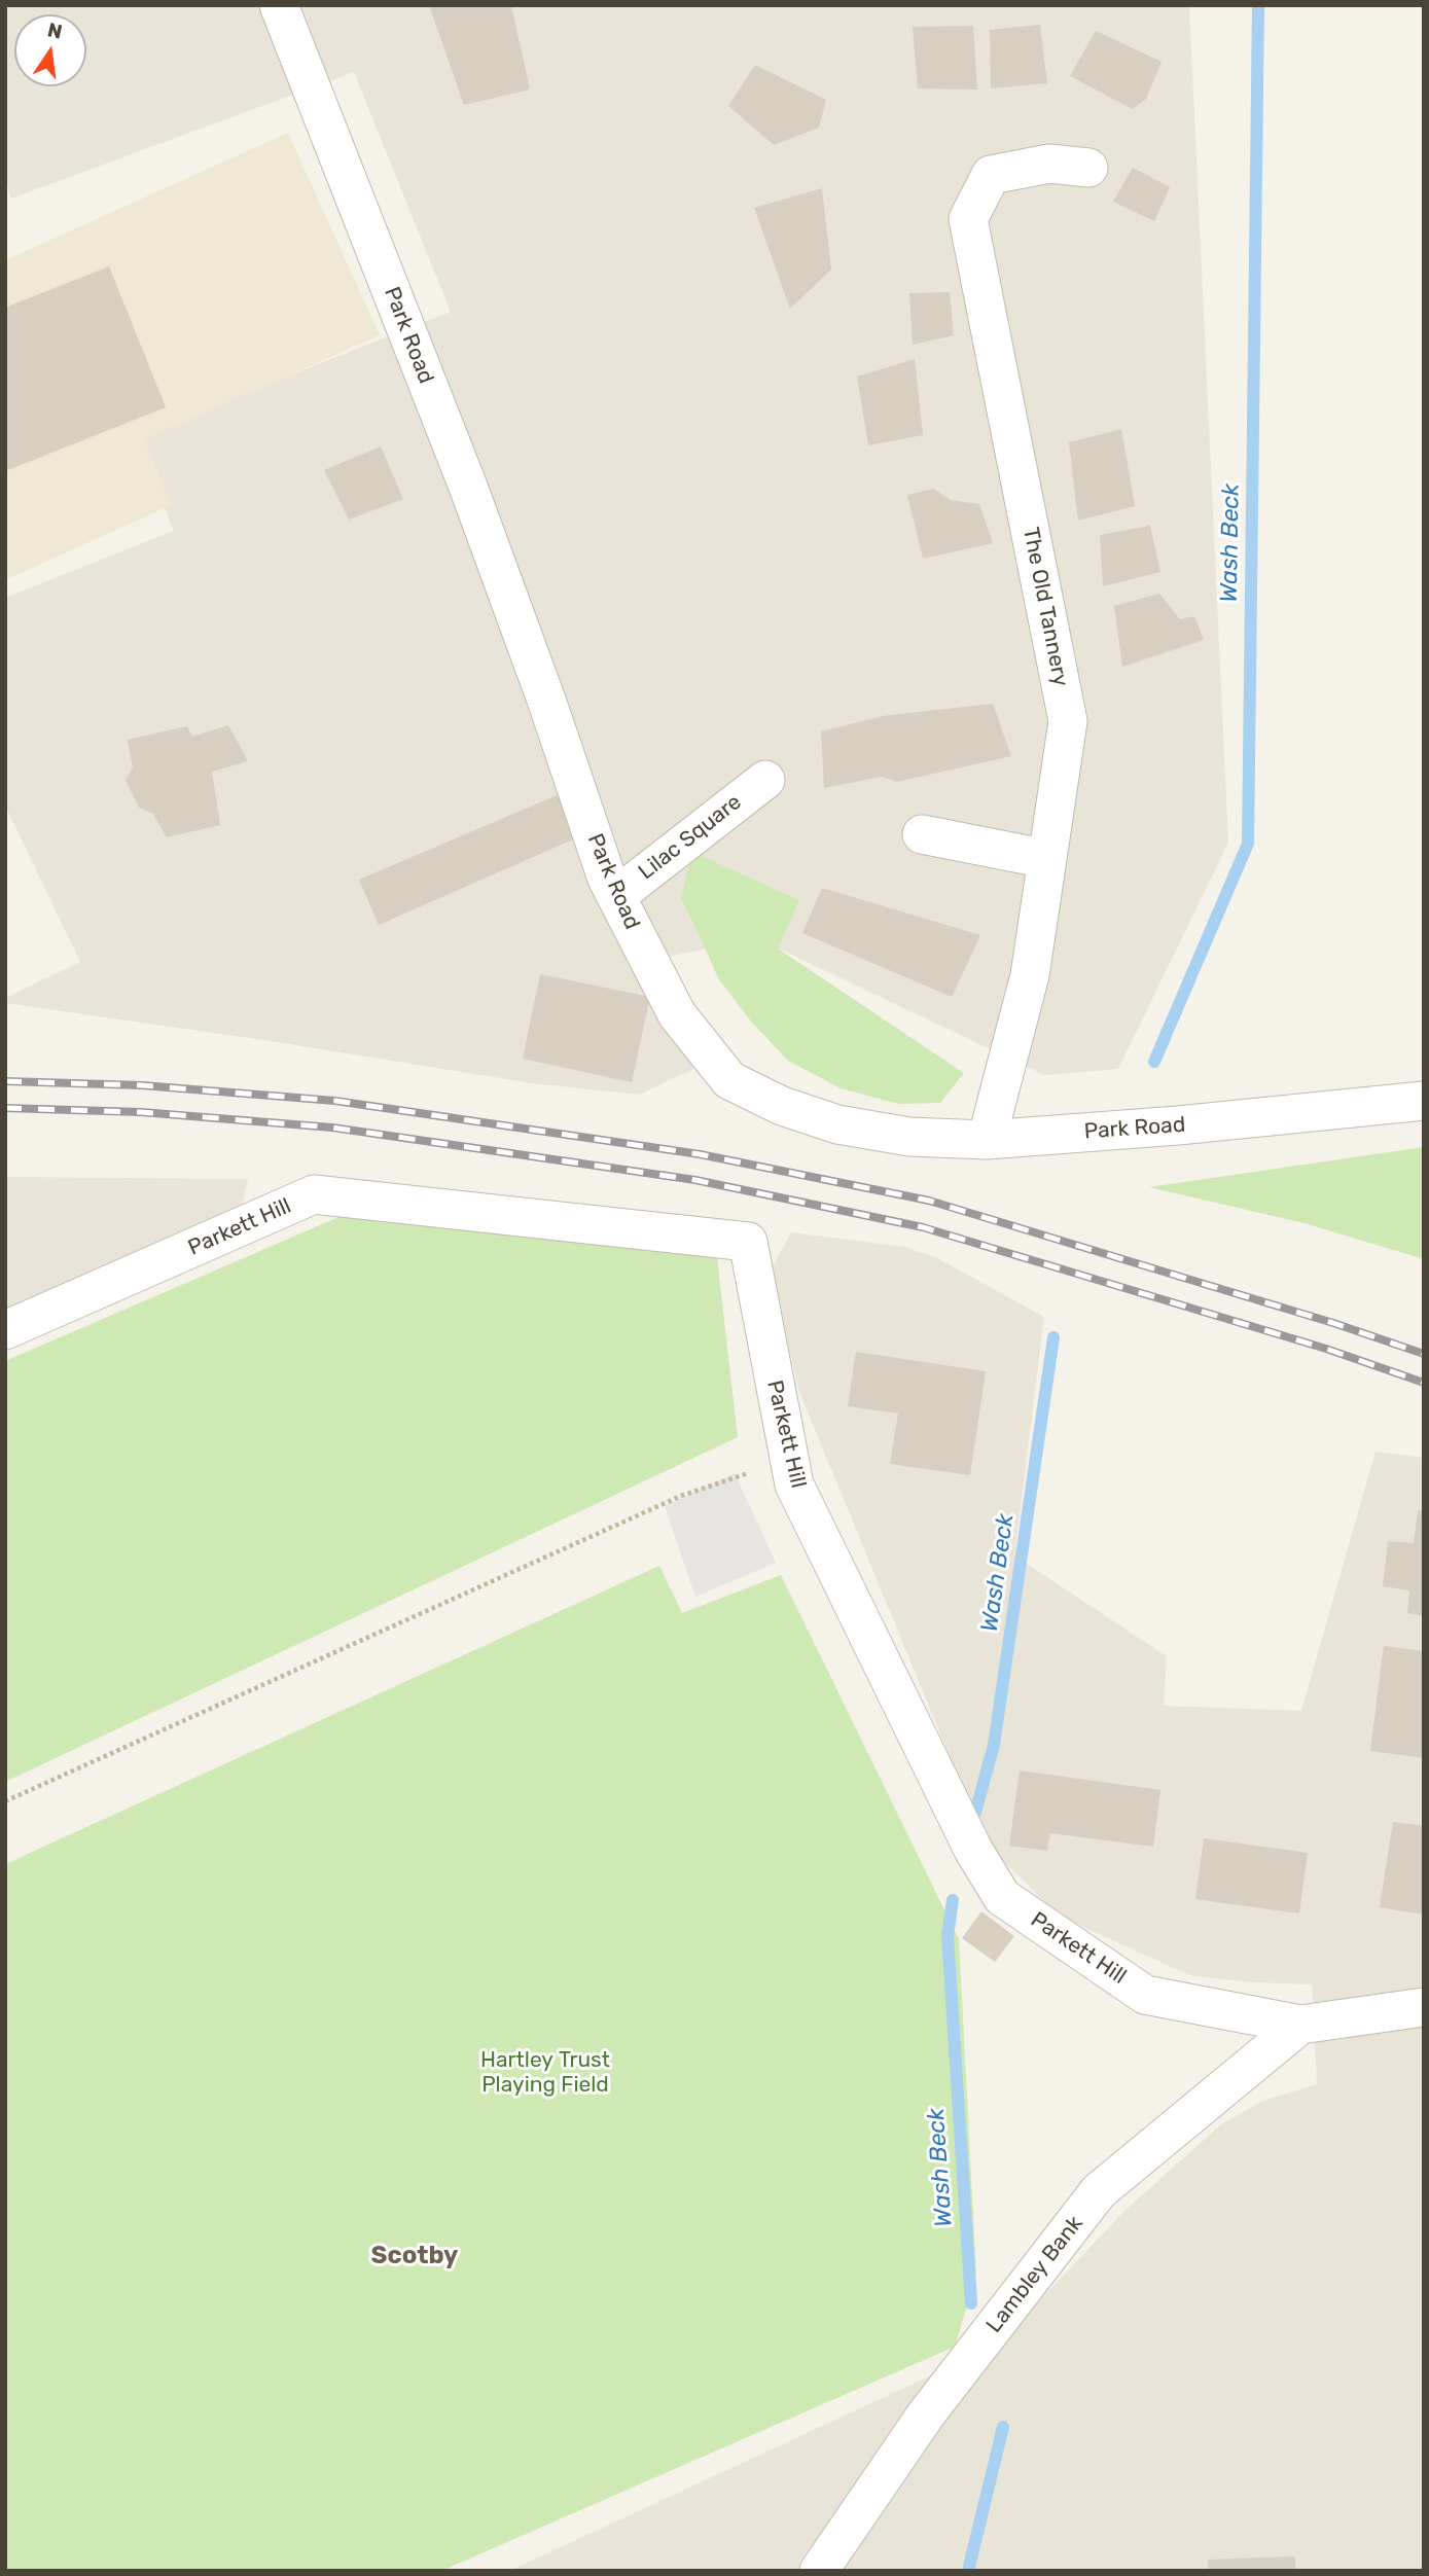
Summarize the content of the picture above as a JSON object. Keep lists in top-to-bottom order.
{
  "streets": {
    "street": [
      "Park Road",
      "The Old Tannery",
      "Lilac Square",
      "Parkett Hill",
      "Lambley Bank"
    ]
  },
  "crossings": [
    ["Park Road", "The Old Tannery"],
    ["Park Road", "Lilac Square"],
    ["Parkett Hill", "Lambley Bank"]
  ],
  "districts": ["Scotby"],
  "water": ["Wash Beck"],
  "parks": ["Hartley Trust Playing Field"],
  "north": "top"
}
